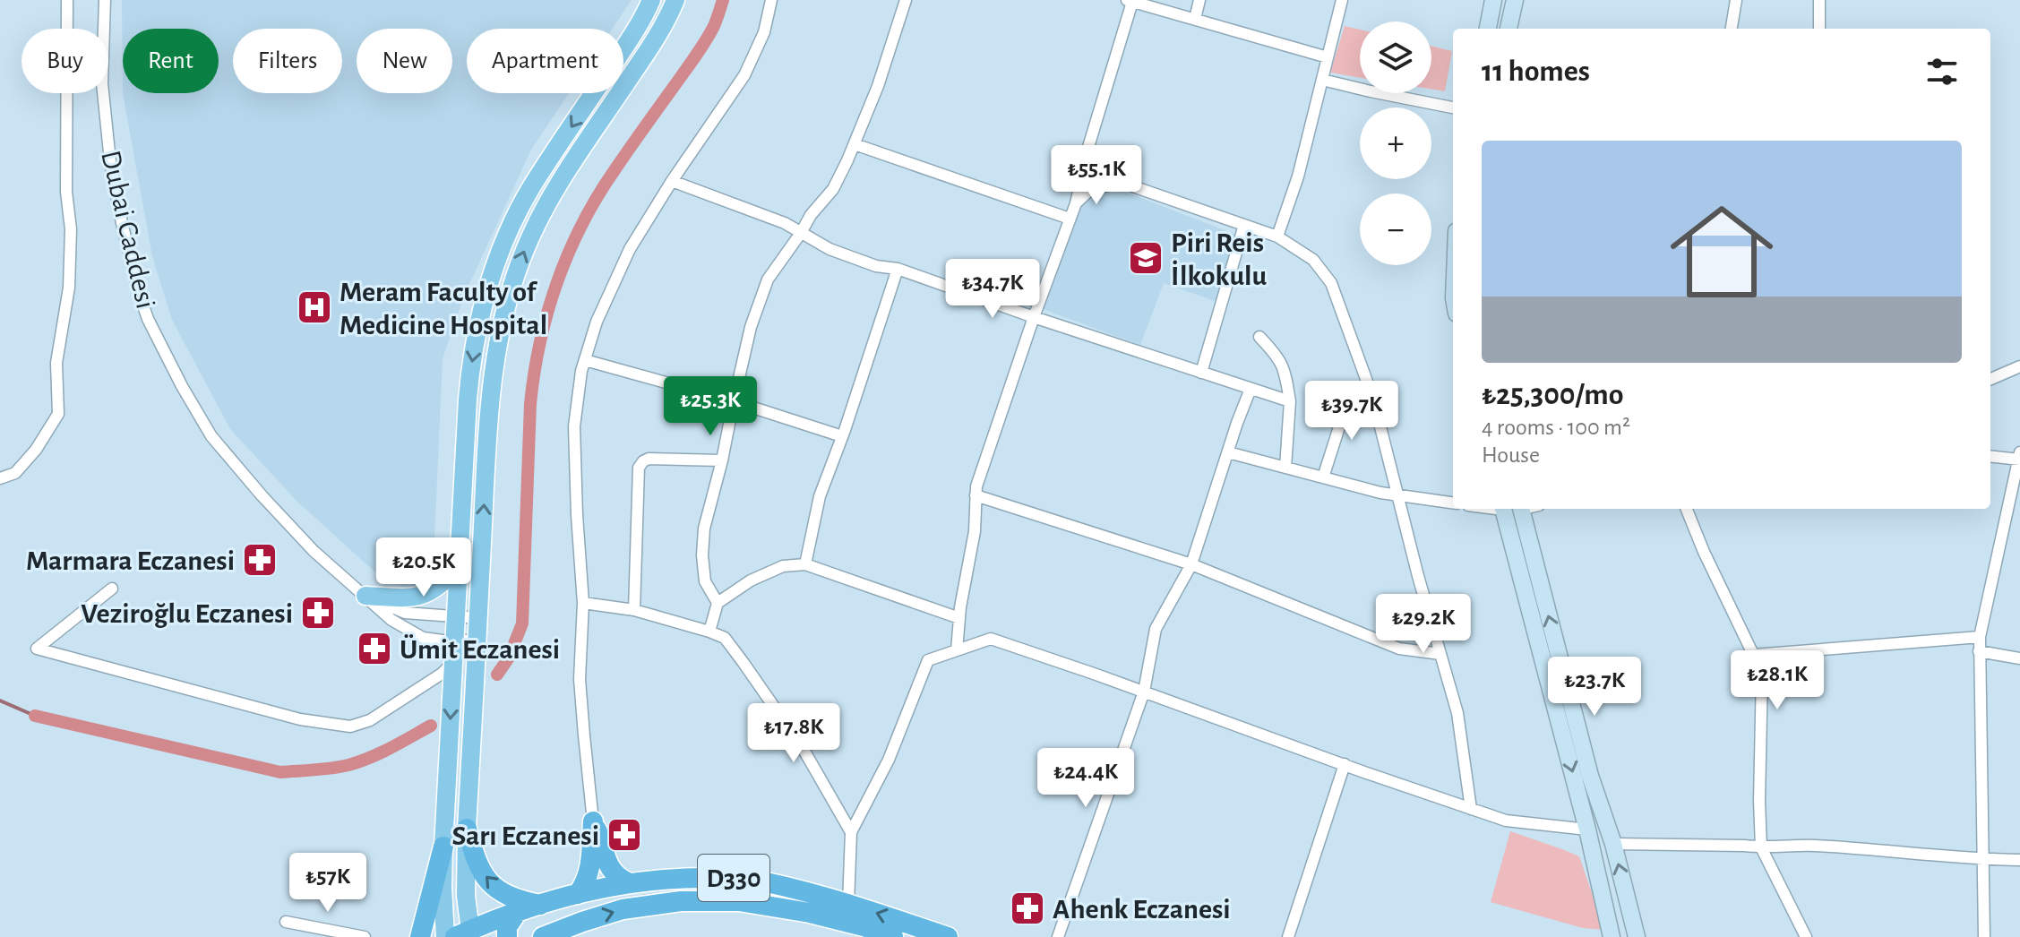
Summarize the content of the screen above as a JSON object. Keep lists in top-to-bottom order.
{
  "streets": {
    "highway": ["D330"],
    "street": ["Dubai Caddesi"]
  },
  "places": {
    "school or university": ["Piri Reis İlkokulu"],
    "hospital": ["Meram Faculty of Medicine Hospital"],
    "pharmacy": [
      "Marmara Eczanesi",
      "Veziroğlu Eczanesi",
      "Ümit Eczanesi",
      "Sarı Eczanesi",
      "Ahenk Eczanesi"
    ]
  },
  "page": {
    "map_buttons": ["+", "−"],
    "chip": [
      "Buy",
      "Rent",
      "Filters",
      "New",
      "Apartment"
    ],
    "heading": "11 homes",
    "list": [
      {
        "name": "₺25,300/mo",
        "note": "4 rooms · 100 m² · House"
      }
    ],
    "price": [
      "₺55.1K",
      "₺34.7K",
      "₺25.3K",
      "₺39.7K",
      "₺20.5K",
      "₺29.2K",
      "₺28.1K",
      "₺23.7K",
      "₺17.8K",
      "₺24.4K",
      "₺57K"
    ]
  }
}
